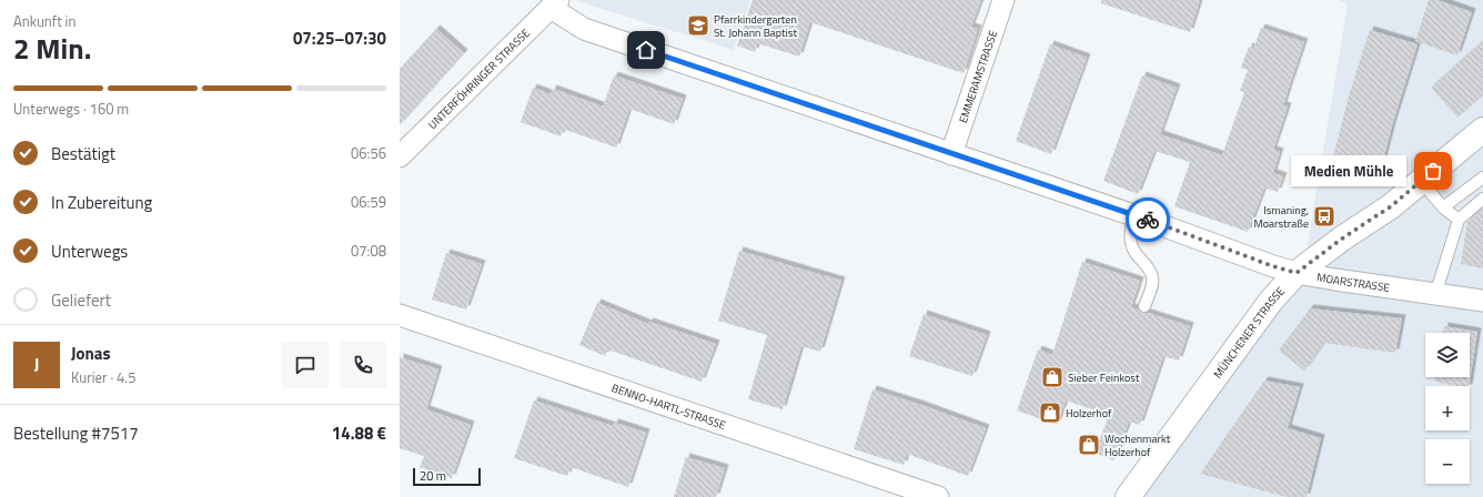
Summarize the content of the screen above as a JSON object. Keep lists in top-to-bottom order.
{
  "streets": {
    "main road": ["MÜNCHENER STRASSE"],
    "street": [
      "EMMERAMSTRASSE",
      "UNTERFÖHRINGER STRASSE",
      "MOARSTRASSE",
      "BENNO-HARTL-STRASSE"
    ]
  },
  "crossings": [
    ["EMMERAMSTRASSE", "MOARSTRASSE"],
    ["UNTERFÖHRINGER STRASSE", "MOARSTRASSE"],
    ["MOARSTRASSE", "MÜNCHENER STRASSE"]
  ],
  "places": {
    "school or university": ["Pfarrkindergarten St. Johann Baptist"],
    "other": ["Medien Mühle"],
    "bus stop": ["Ismaning, Moarstraße"],
    "shop": ["Sieber Feinkost", "Holzerhof", "Wochenmarkt Holzerhof"]
  },
  "scale_bar": "20 m",
  "page": {
    "heading": ["2 Min.", "Ankunft in", "07:25–07:30"],
    "panel": [
      "Jonas",
      "Kurier · 4.5",
      "Bestellung #7517",
      "14.88 €"
    ],
    "bar": "Unterwegs · 160 m",
    "list": [
      ["Bestätigt", "06:56"],
      ["In Zubereitung", "06:59"],
      ["Unterwegs", "07:08"],
      "Geliefert"
    ],
    "bubble": "Medien Mühle",
    "map_buttons": ["+", "−"],
    "round": "J",
    "scale": "20 m"
  }
}
